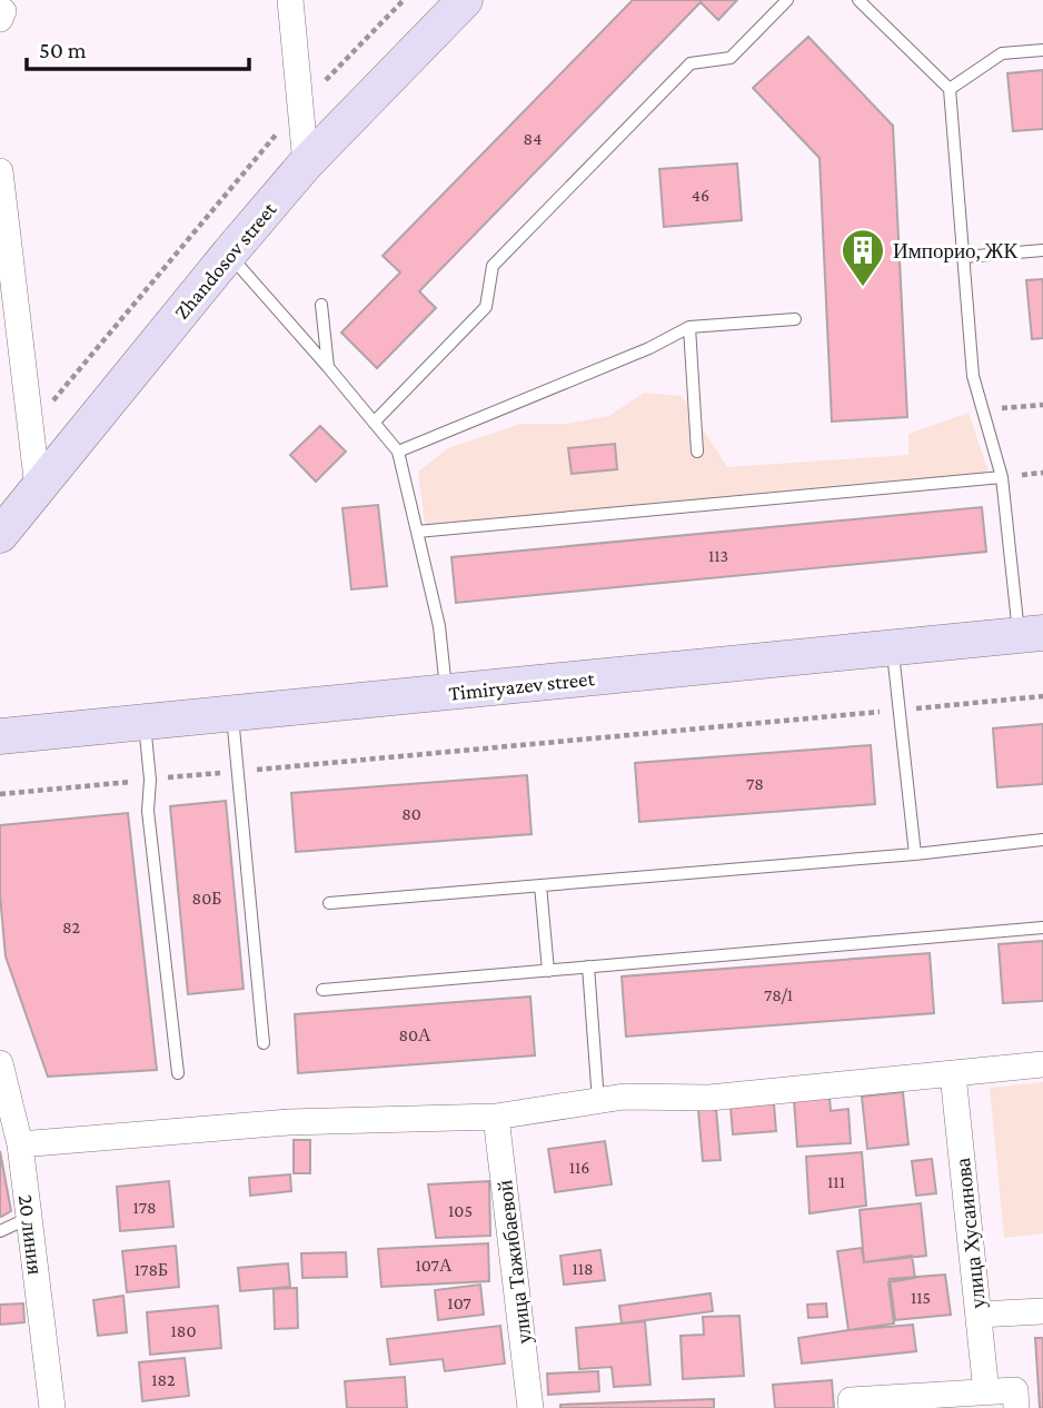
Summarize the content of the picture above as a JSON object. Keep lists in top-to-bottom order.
{
  "streets": {
    "main road": ["Zhandosov street", "Timiryazev street"],
    "street": ["улица Хусаинова", "20 линия", "улица Тажибаевой"]
  },
  "places": {
    "building": ["Импорио, ЖК"]
  },
  "house_numbers": [
    "84",
    "46",
    "113",
    "78",
    "80",
    "80Б",
    "82",
    "78/1",
    "80А",
    "116",
    "111",
    "178",
    "105",
    "107А",
    "118",
    "178Б",
    "115",
    "107",
    "180",
    "182"
  ],
  "scale_bar": "50 m"
}
